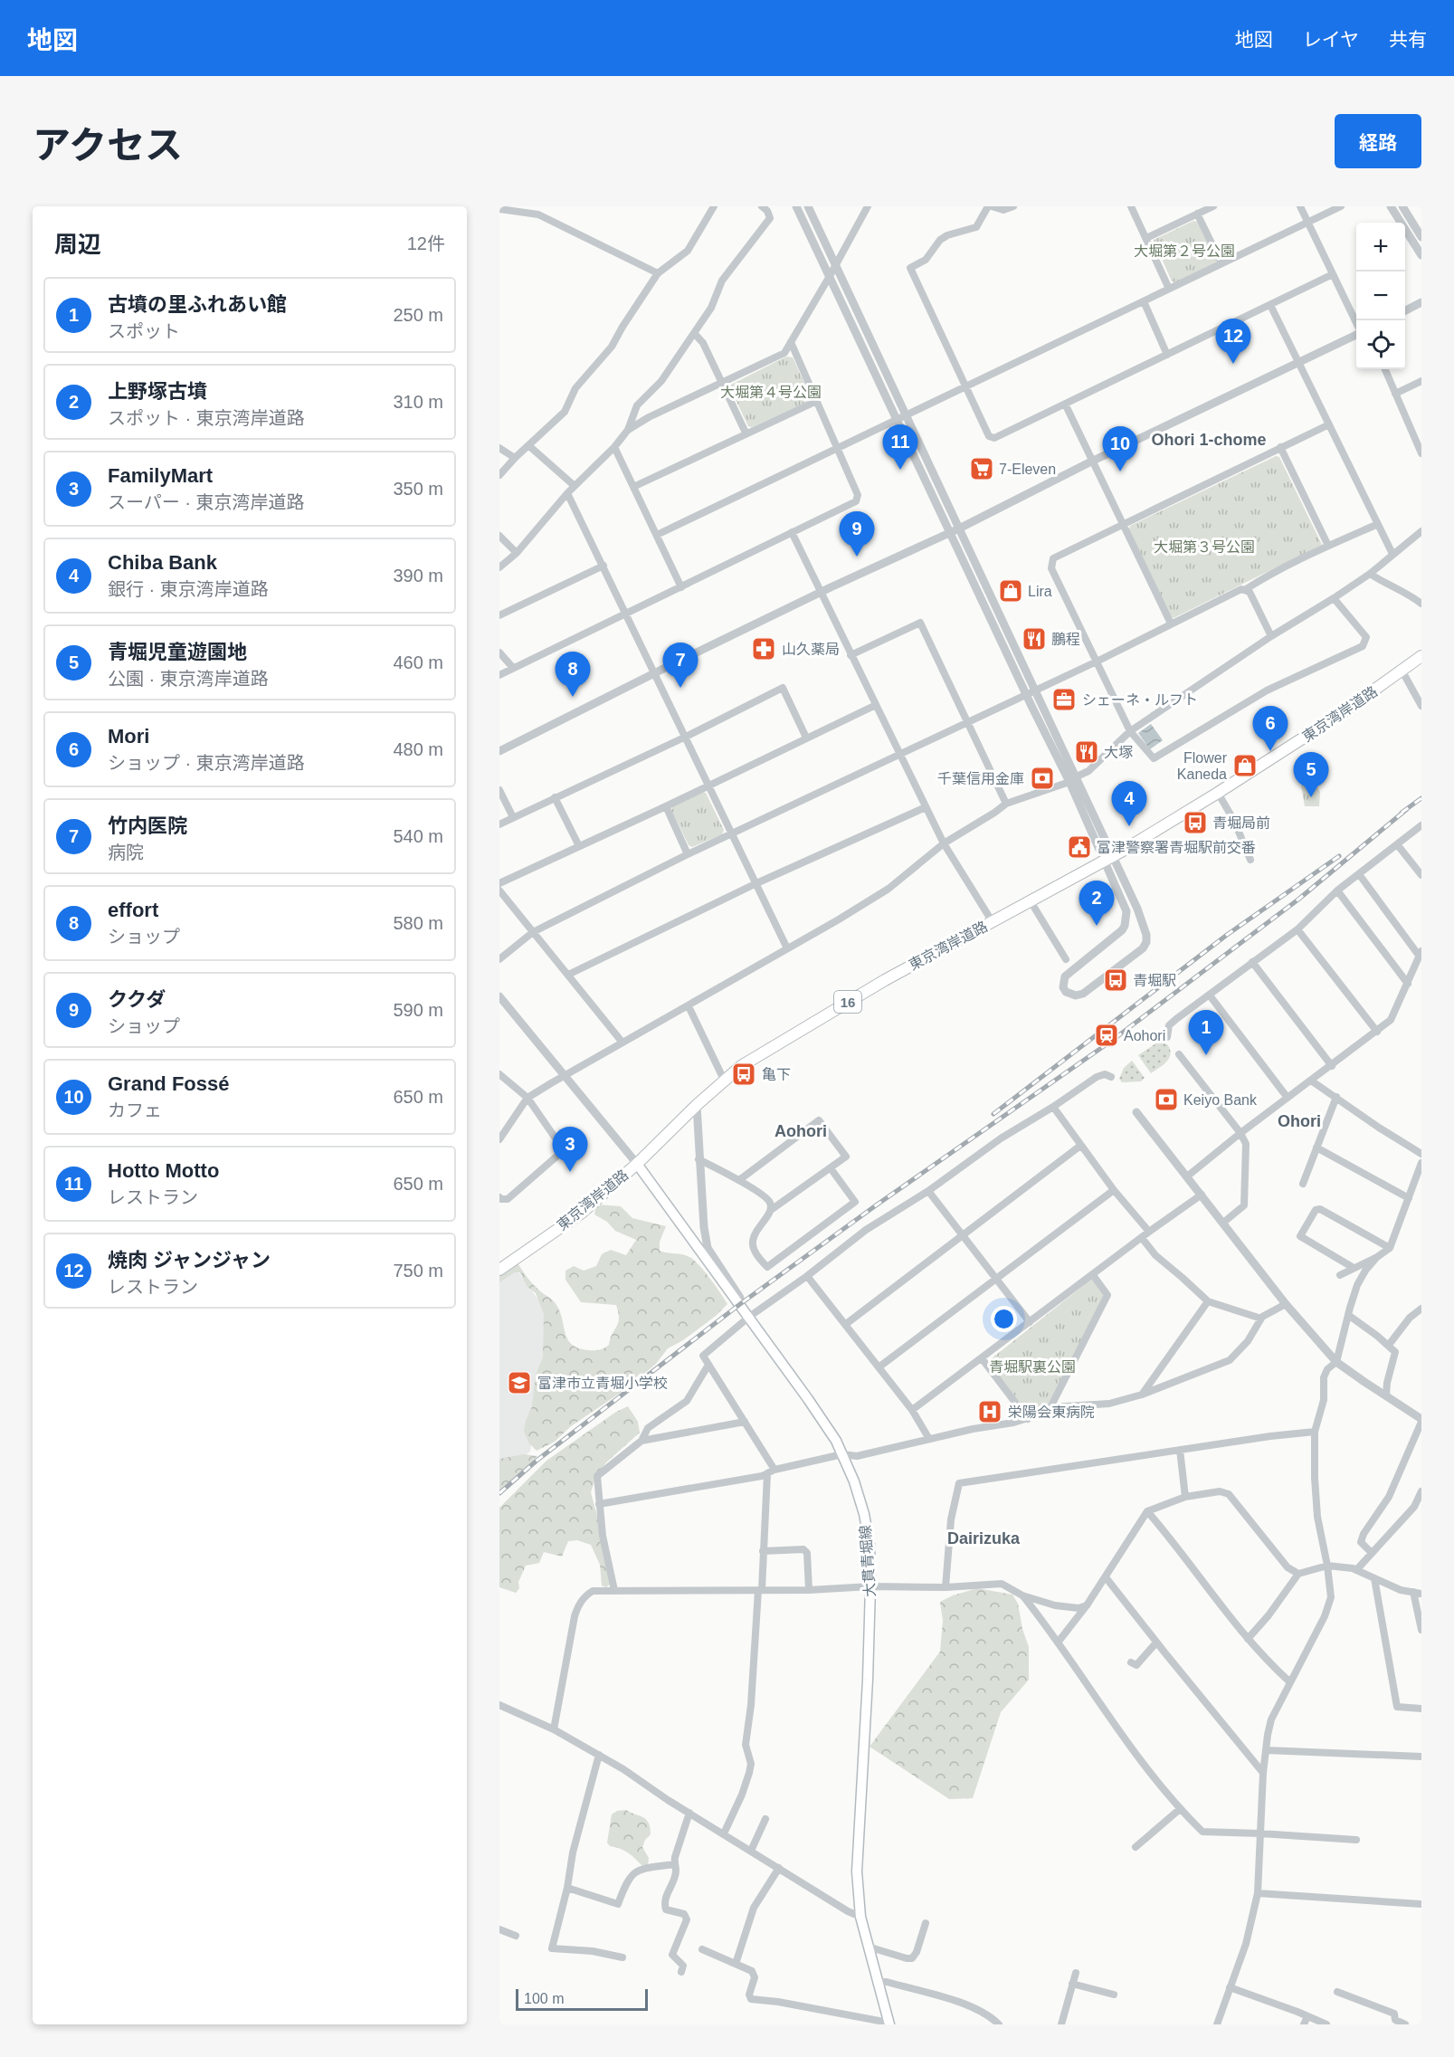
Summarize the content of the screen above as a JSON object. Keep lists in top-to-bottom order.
{
  "streets": {
    "highway": ["東京湾岸道路", "16"],
    "main road": ["大貫青堀線"]
  },
  "crossings": [
    ["東京湾岸道路", "大貫青堀線"]
  ],
  "districts": [
    "Ohori 1-chome",
    "Ohori",
    "Aohori",
    "Dairizuka"
  ],
  "parks": [
    "大堀第２号公園",
    "大堀第４号公園",
    "大堀第３号公園",
    "青堀駅裏公園"
  ],
  "places": {
    "supermarket": ["7-Eleven"],
    "shop": ["Lira", "Flower Kaneda"],
    "restaurant": ["鵬程", "大塚"],
    "pharmacy": ["山久薬局"],
    "office": ["シェーネ・ルフト"],
    "bank": ["千葉信用金庫", "Keiyo Bank"],
    "bus stop": ["青堀局前", "青堀駅", "亀下"],
    "public building": ["富津警察署青堀駅前交番"],
    "station": ["Aohori"],
    "school or university": ["富津市立青堀小学校"],
    "hospital": ["栄陽会東病院"]
  },
  "scale_bar": "100 m",
  "page": {
    "header": "地図",
    "nav": ["地図", "レイヤ", "共有"],
    "title": "アクセス",
    "buttons": "経路",
    "heading": ["周辺", "12件"],
    "map_buttons": ["+", "−"],
    "list": [
      {
        "mark": "1",
        "name": "古墳の里ふれあい館",
        "note": "スポット",
        "value": "250 m"
      },
      {
        "mark": "2",
        "name": "上野塚古墳",
        "note": "スポット · 東京湾岸道路",
        "value": "310 m"
      },
      {
        "mark": "3",
        "name": "FamilyMart",
        "note": "スーパー · 東京湾岸道路",
        "value": "350 m"
      },
      {
        "mark": "4",
        "name": "Chiba Bank",
        "note": "銀行 · 東京湾岸道路",
        "value": "390 m"
      },
      {
        "mark": "5",
        "name": "青堀児童遊園地",
        "note": "公園 · 東京湾岸道路",
        "value": "460 m"
      },
      {
        "mark": "6",
        "name": "Mori",
        "note": "ショップ · 東京湾岸道路",
        "value": "480 m"
      },
      {
        "mark": "7",
        "name": "竹内医院",
        "note": "病院",
        "value": "540 m"
      },
      {
        "mark": "8",
        "name": "effort",
        "note": "ショップ",
        "value": "580 m"
      },
      {
        "mark": "9",
        "name": "ククダ",
        "note": "ショップ",
        "value": "590 m"
      },
      {
        "mark": "10",
        "name": "Grand Fossé",
        "note": "カフェ",
        "value": "650 m"
      },
      {
        "mark": "11",
        "name": "Hotto Motto",
        "note": "レストラン",
        "value": "650 m"
      },
      {
        "mark": "12",
        "name": "焼肉 ジャンジャン",
        "note": "レストラン",
        "value": "750 m"
      }
    ],
    "pins": [
      "12",
      "11",
      "10",
      "9",
      "7",
      "8",
      "6",
      "5",
      "4",
      "2",
      "1",
      "3"
    ],
    "scale": "100 m"
  }
}
